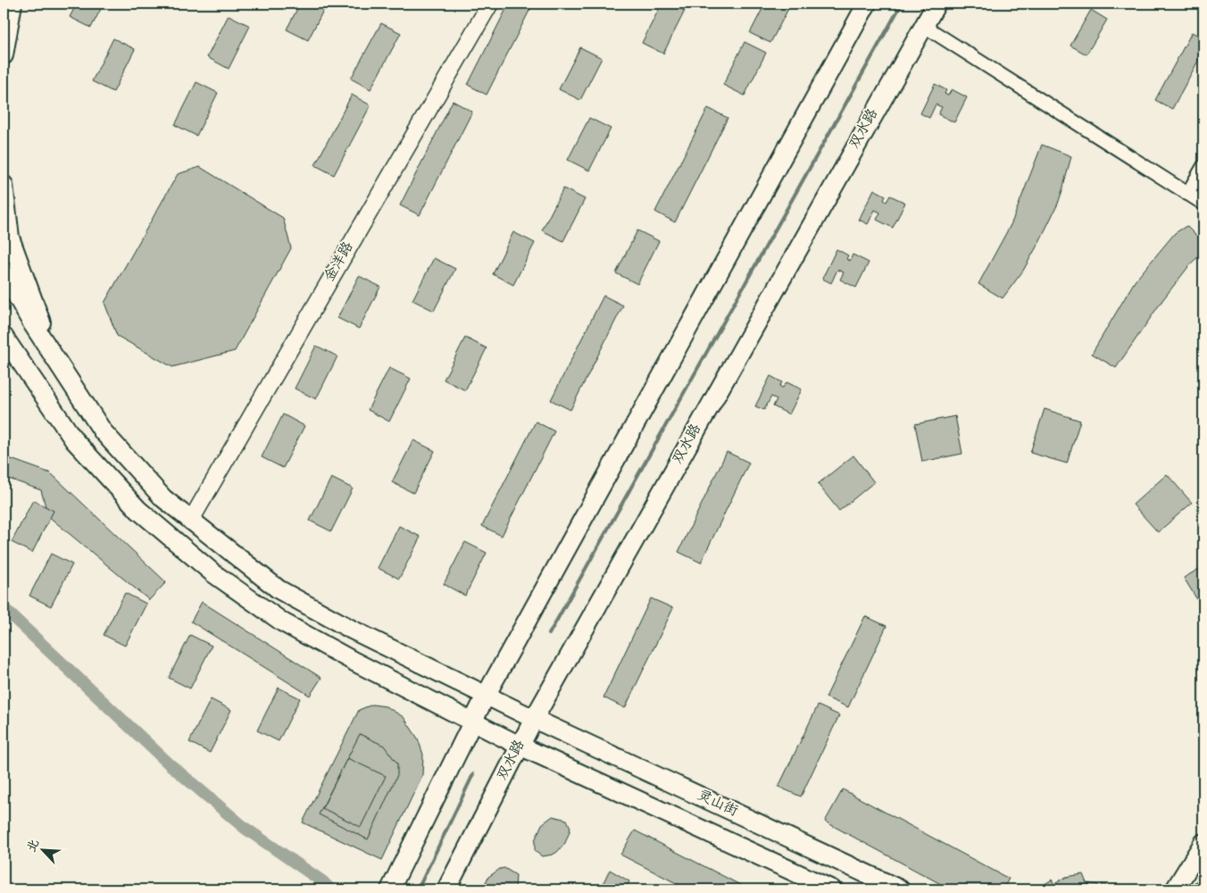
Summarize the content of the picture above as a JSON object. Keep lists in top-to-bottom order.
{
  "streets": {
    "main road": ["双水路", "灵山街"],
    "street": ["金洋路"]
  },
  "crossings": [
    ["双水路", "灵山街"],
    ["金洋路", "灵山街"]
  ],
  "north": "top left"
}
